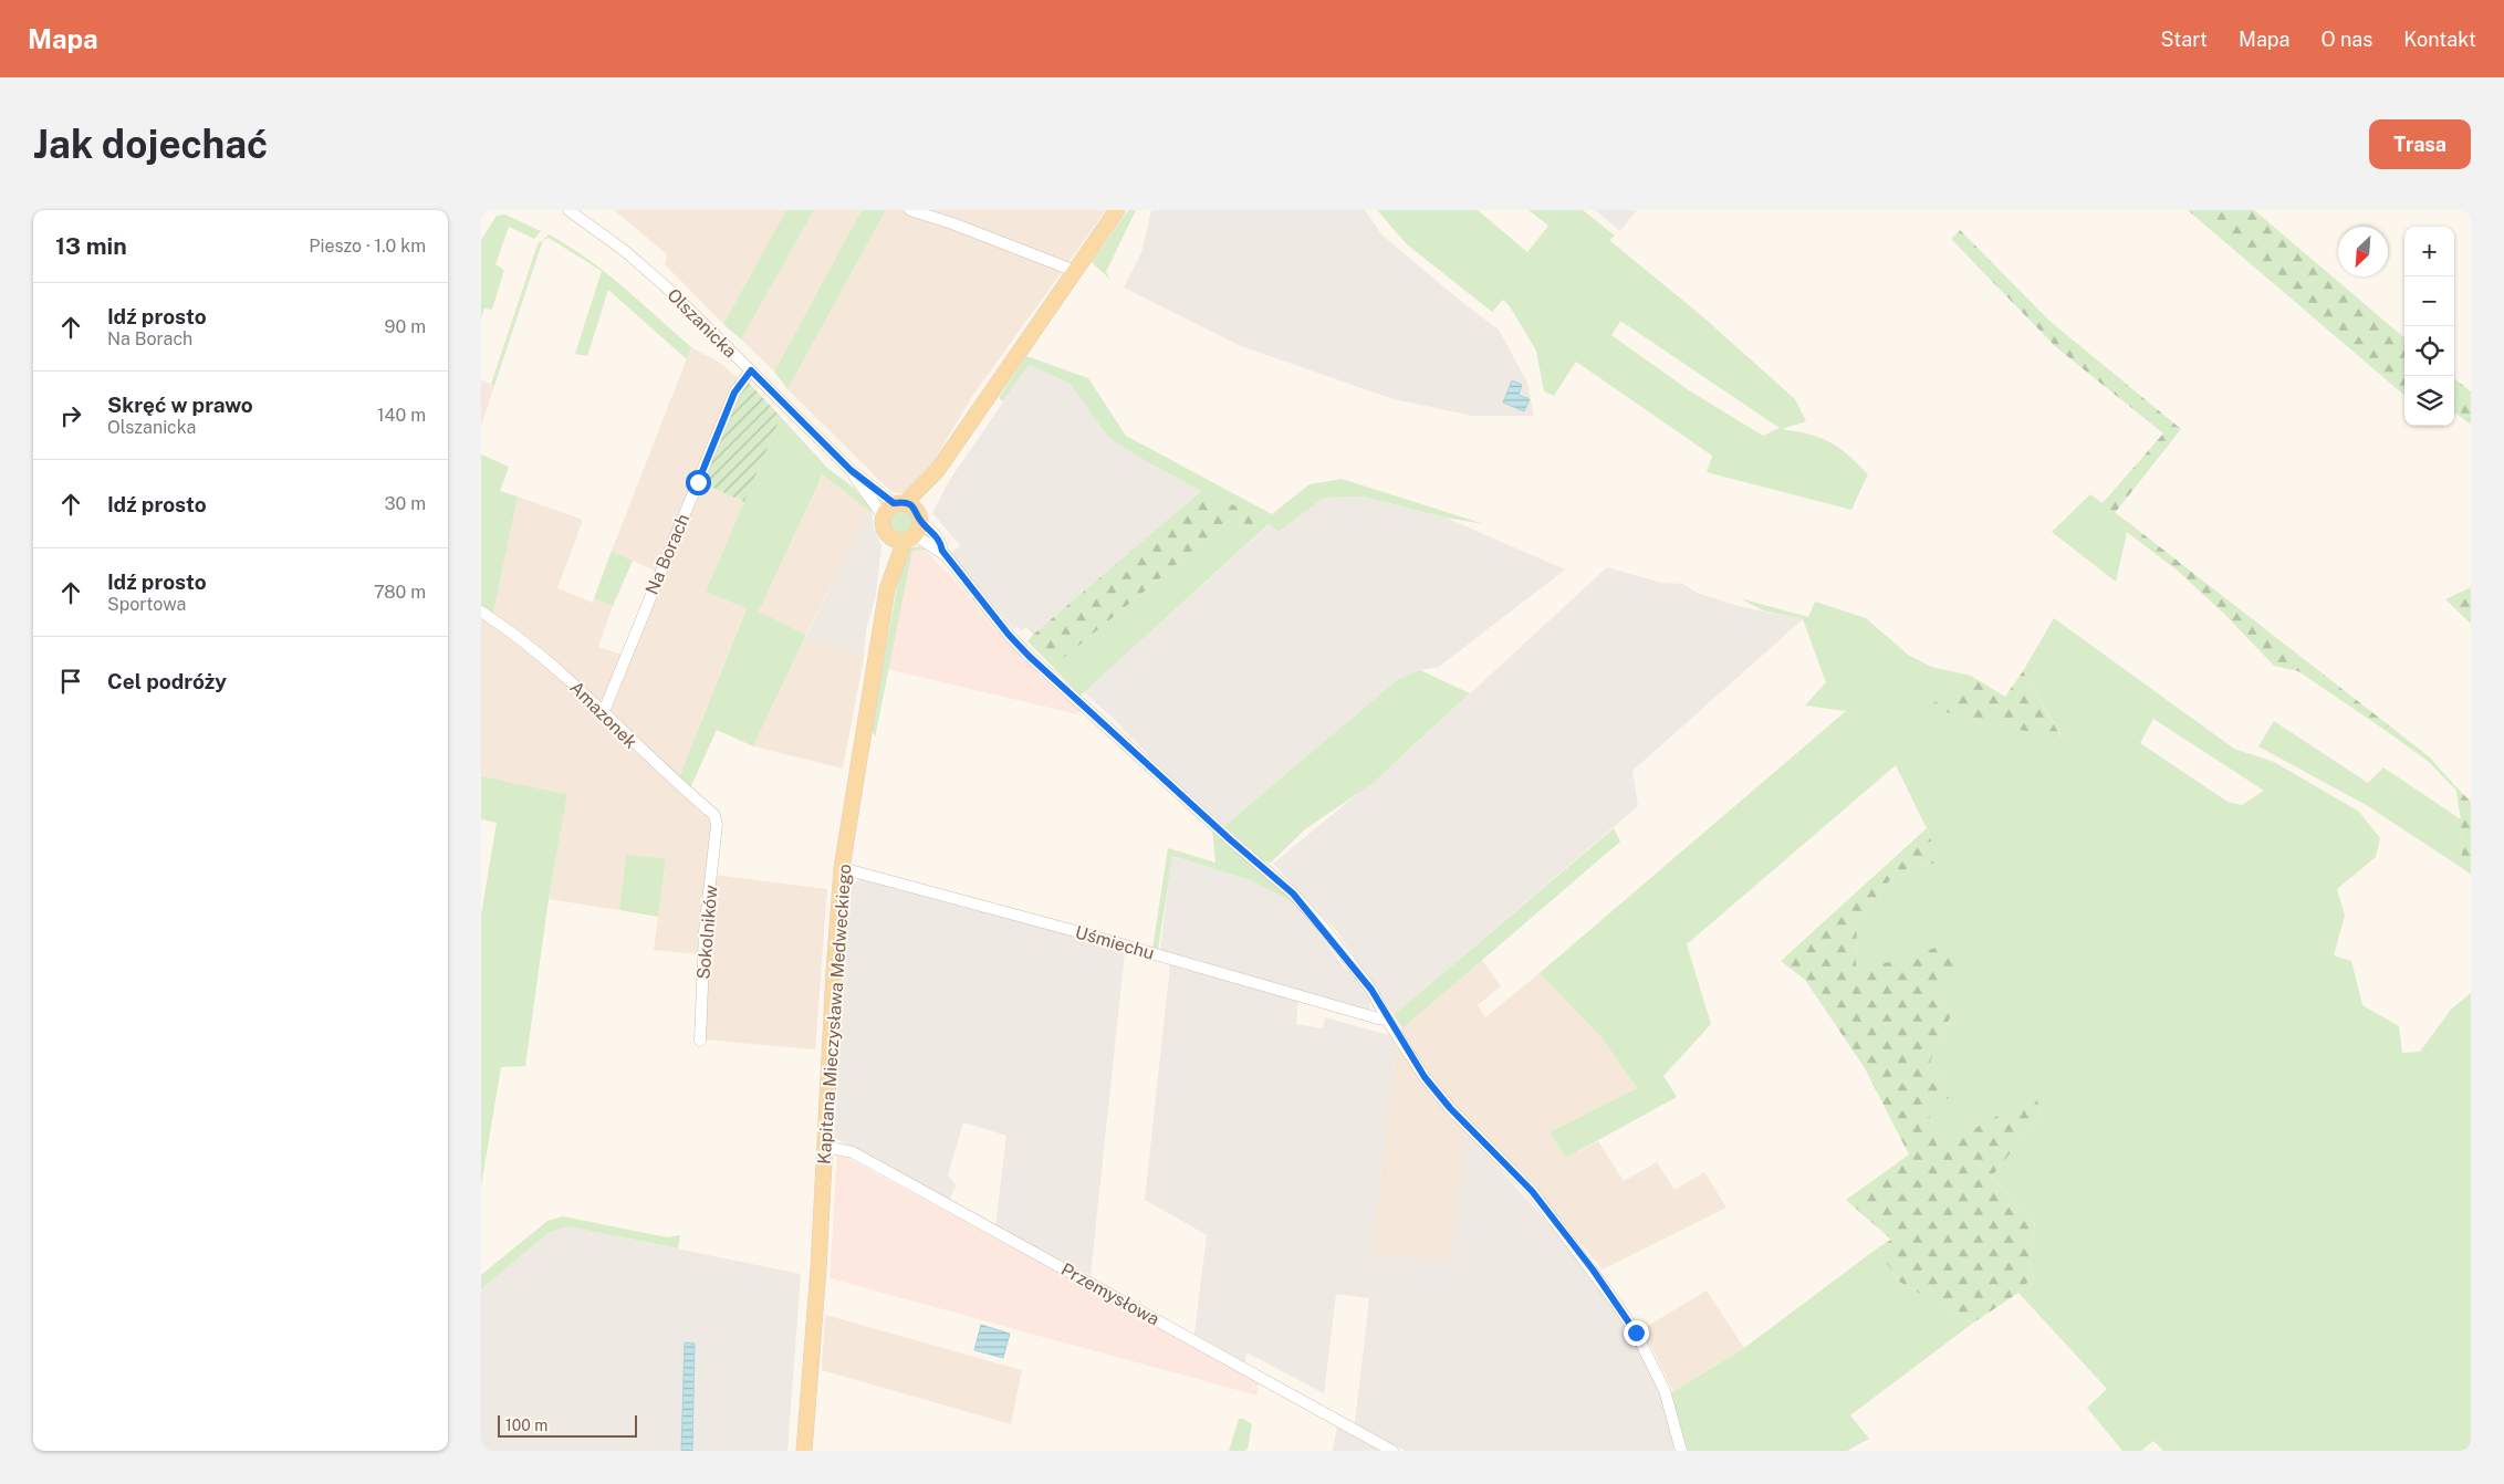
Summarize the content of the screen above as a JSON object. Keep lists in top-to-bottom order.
{
  "streets": {
    "main road": ["Kapitana Mieczysława Medweckiego"],
    "street": [
      "Olszanicka",
      "Na Borach",
      "Amazonek",
      "Sokolników",
      "Uśmiechu",
      "Przemysłowa"
    ]
  },
  "crossings": [
    ["Olszanicka", "Na Borach"],
    ["Olszanicka", "Uśmiechu"],
    ["Olszanicka", "Kapitana Mieczysława Medweckiego"],
    ["Na Borach", "Amazonek"],
    ["Amazonek", "Sokolników"],
    ["Uśmiechu", "Kapitana Mieczysława Medweckiego"],
    ["Kapitana Mieczysława Medweckiego", "Przemysłowa"]
  ],
  "scale_bar": "100 m",
  "north": "bottom left",
  "page": {
    "header": "Mapa",
    "nav": [
      "Start",
      "Mapa",
      "O nas",
      "Kontakt"
    ],
    "buttons": "Trasa",
    "title": "Jak dojechać",
    "heading": ["13 min", "Pieszo · 1.0 km"],
    "map_buttons": ["+", "−"],
    "list": [
      ["Idź prosto", "Na Borach", "90 m"],
      ["Skręć w prawo", "Olszanicka", "140 m"],
      ["Idź prosto", "30 m"],
      ["Idź prosto", "Sportowa", "780 m"],
      "Cel podróży"
    ],
    "scale": "100 m"
  }
}
